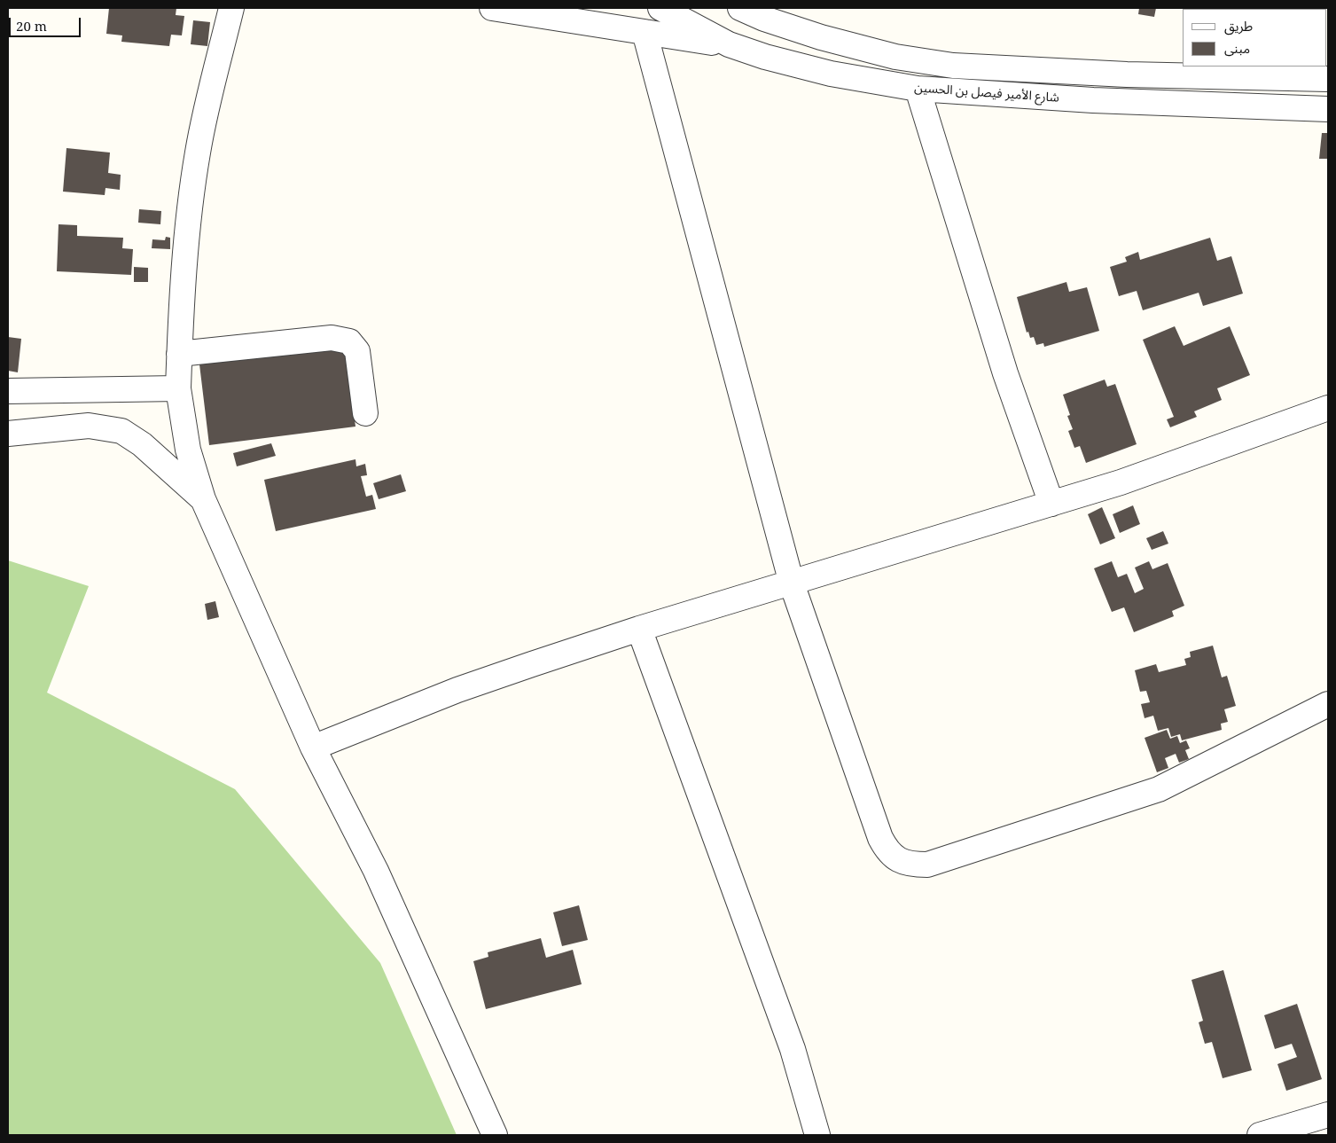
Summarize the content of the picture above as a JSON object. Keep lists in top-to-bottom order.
{
  "streets": {
    "street": ["شارع الأمير فيصل بن الحسين"]
  },
  "legend": ["طريق", "مبنى"],
  "scale_bar": "20 m"
}
